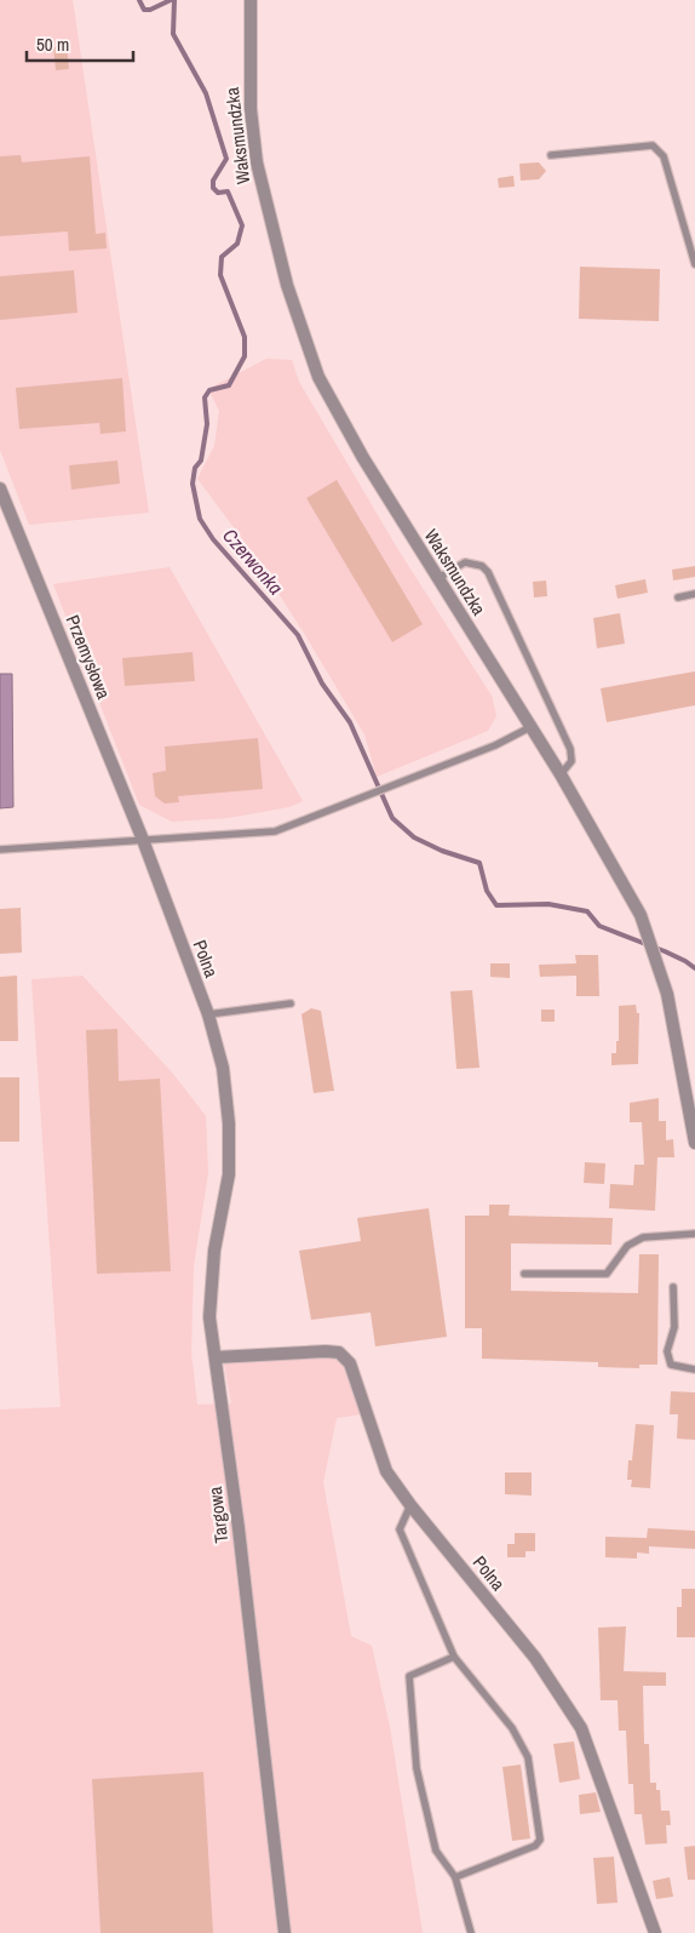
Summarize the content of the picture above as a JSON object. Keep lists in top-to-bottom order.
{
  "streets": {
    "street": [
      "Waksmundzka",
      "Przemysłowa",
      "Polna",
      "Targowa"
    ]
  },
  "crossings": [
    ["Przemysłowa", "Polna"],
    ["Polna", "Targowa"]
  ],
  "water": ["Czerwonka"],
  "scale_bar": "50 m"
}
